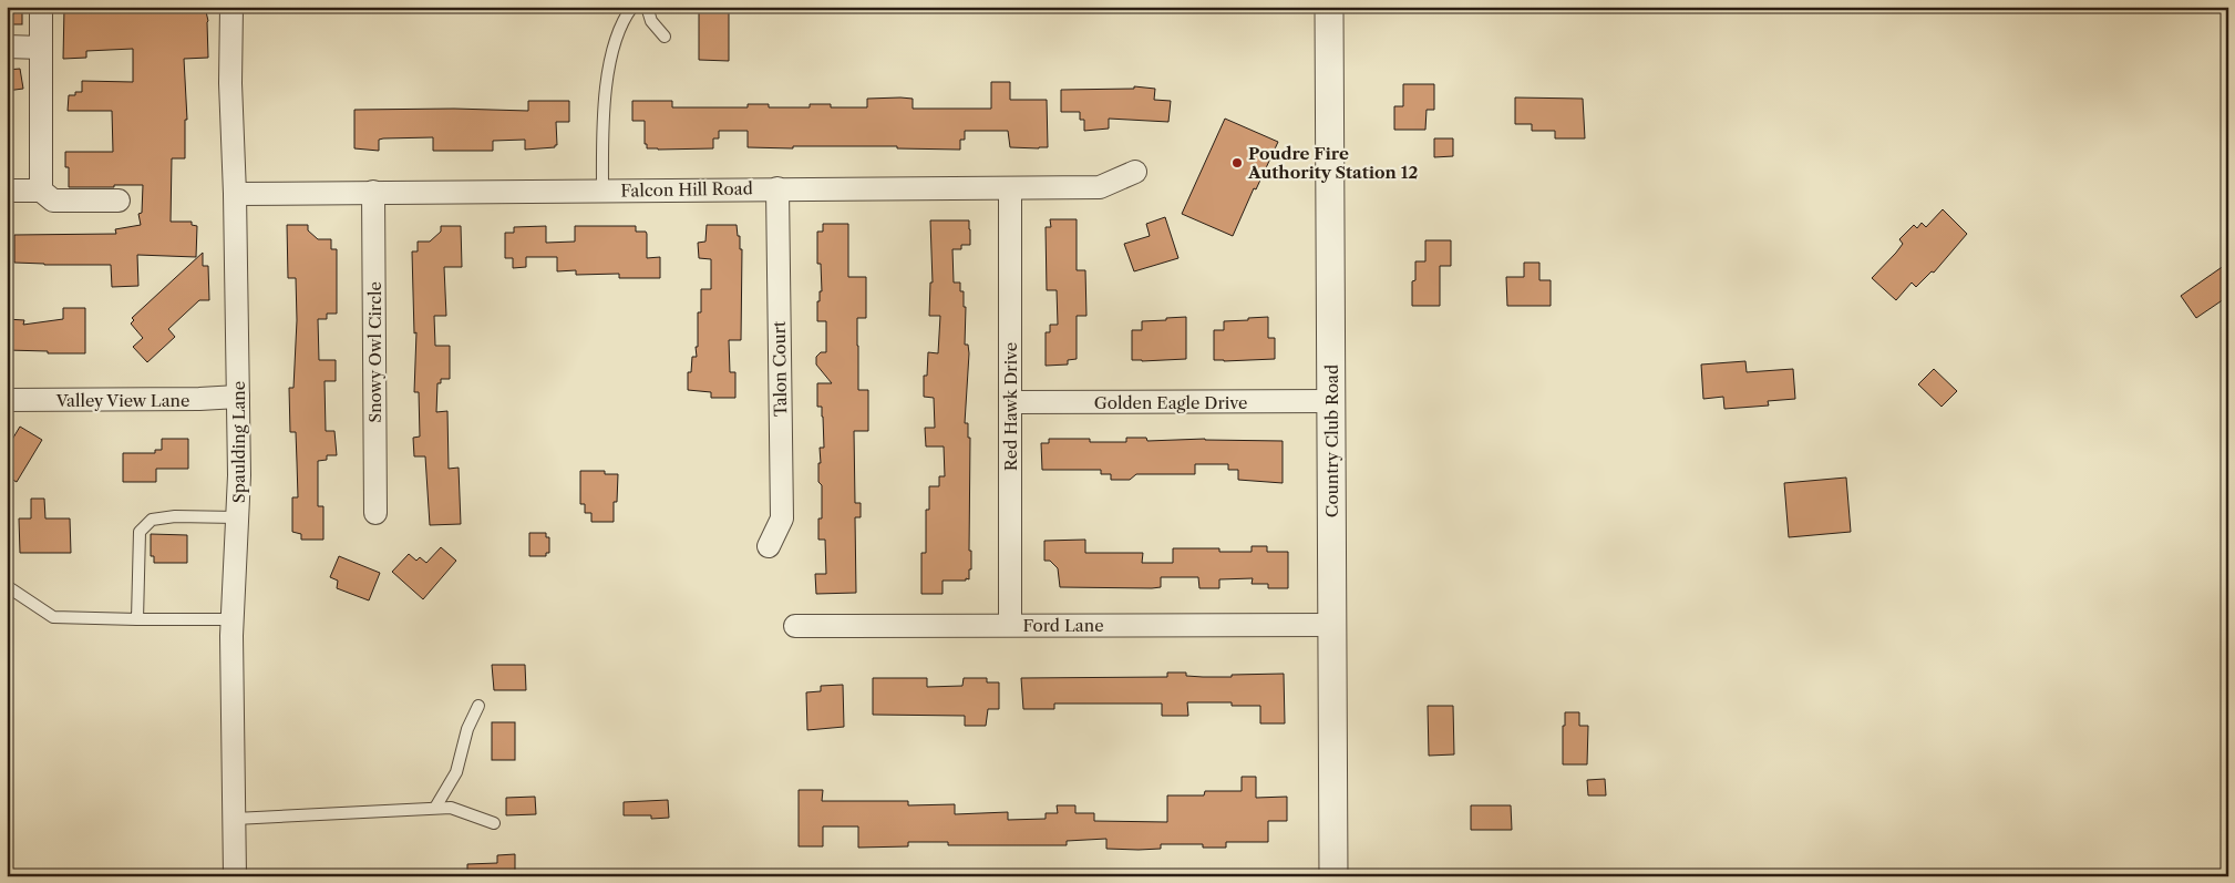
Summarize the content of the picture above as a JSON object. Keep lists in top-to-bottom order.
{
  "streets": {
    "street": [
      "Falcon Hill Road",
      "Snowy Owl Circle",
      "Talon Court",
      "Valley View Lane",
      "Golden Eagle Drive",
      "Red Hawk Drive",
      "Country Club Road",
      "Spaulding Lane",
      "Ford Lane"
    ]
  },
  "crossings": [
    ["Falcon Hill Road", "Snowy Owl Circle"],
    ["Falcon Hill Road", "Talon Court"],
    ["Falcon Hill Road", "Red Hawk Drive"],
    ["Falcon Hill Road", "Spaulding Lane"],
    ["Valley View Lane", "Spaulding Lane"],
    ["Golden Eagle Drive", "Red Hawk Drive"],
    ["Golden Eagle Drive", "Country Club Road"],
    ["Red Hawk Drive", "Ford Lane"],
    ["Country Club Road", "Ford Lane"]
  ],
  "places": ["Poudre Fire Authority Station 12"]
}
